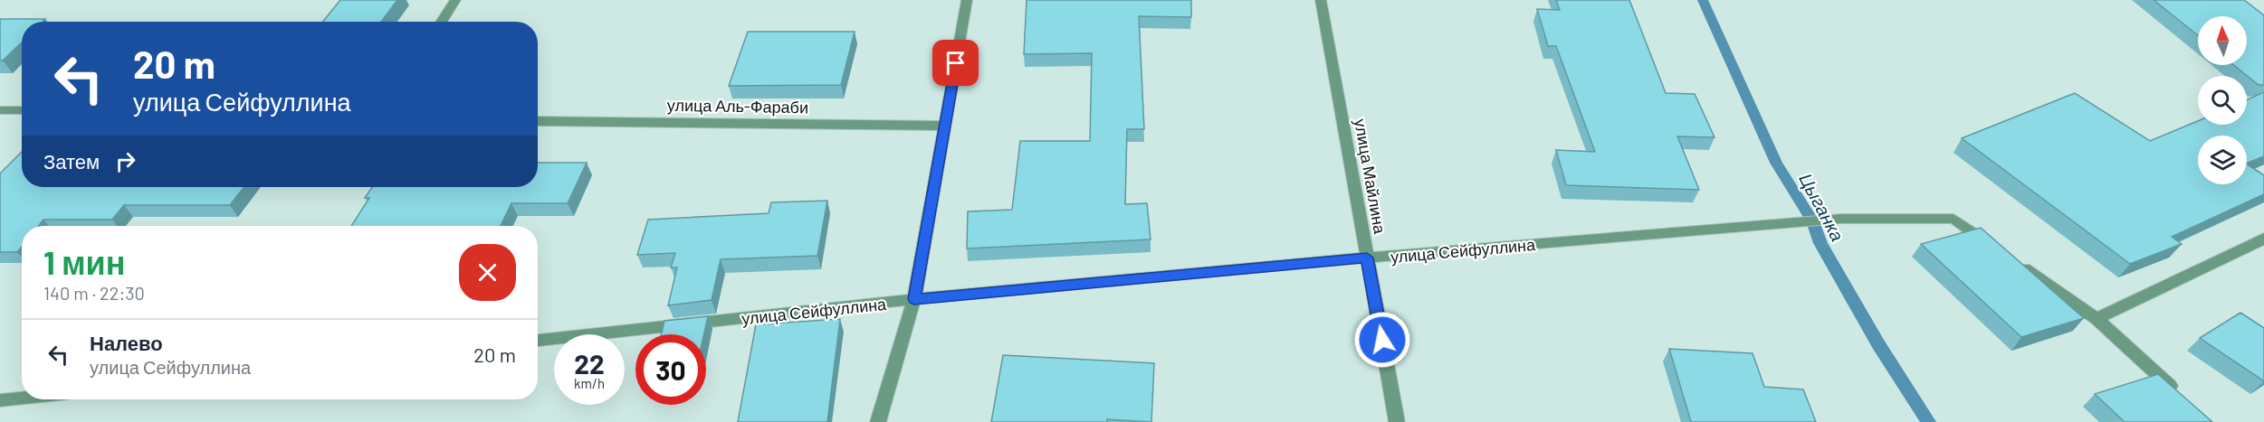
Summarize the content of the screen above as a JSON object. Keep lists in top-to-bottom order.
{
  "streets": {
    "street": ["улица Аль-Фараби", "улица Майлина", "улица Сейфуллина"]
  },
  "crossings": [
    ["улица Майлина", "улица Сейфуллина"]
  ],
  "water": ["Цыганка"],
  "north": "top",
  "page": {
    "turn": ["20 m", "улица Сейфуллина"],
    "then": "Затем",
    "heading": ["1 мин", "140 m · 22:30"],
    "list": [
      {
        "name": "Налево",
        "note": "улица Сейфуллина",
        "value": "20 m"
      }
    ],
    "speed": "22 km/h",
    "limit": "30"
  }
}
